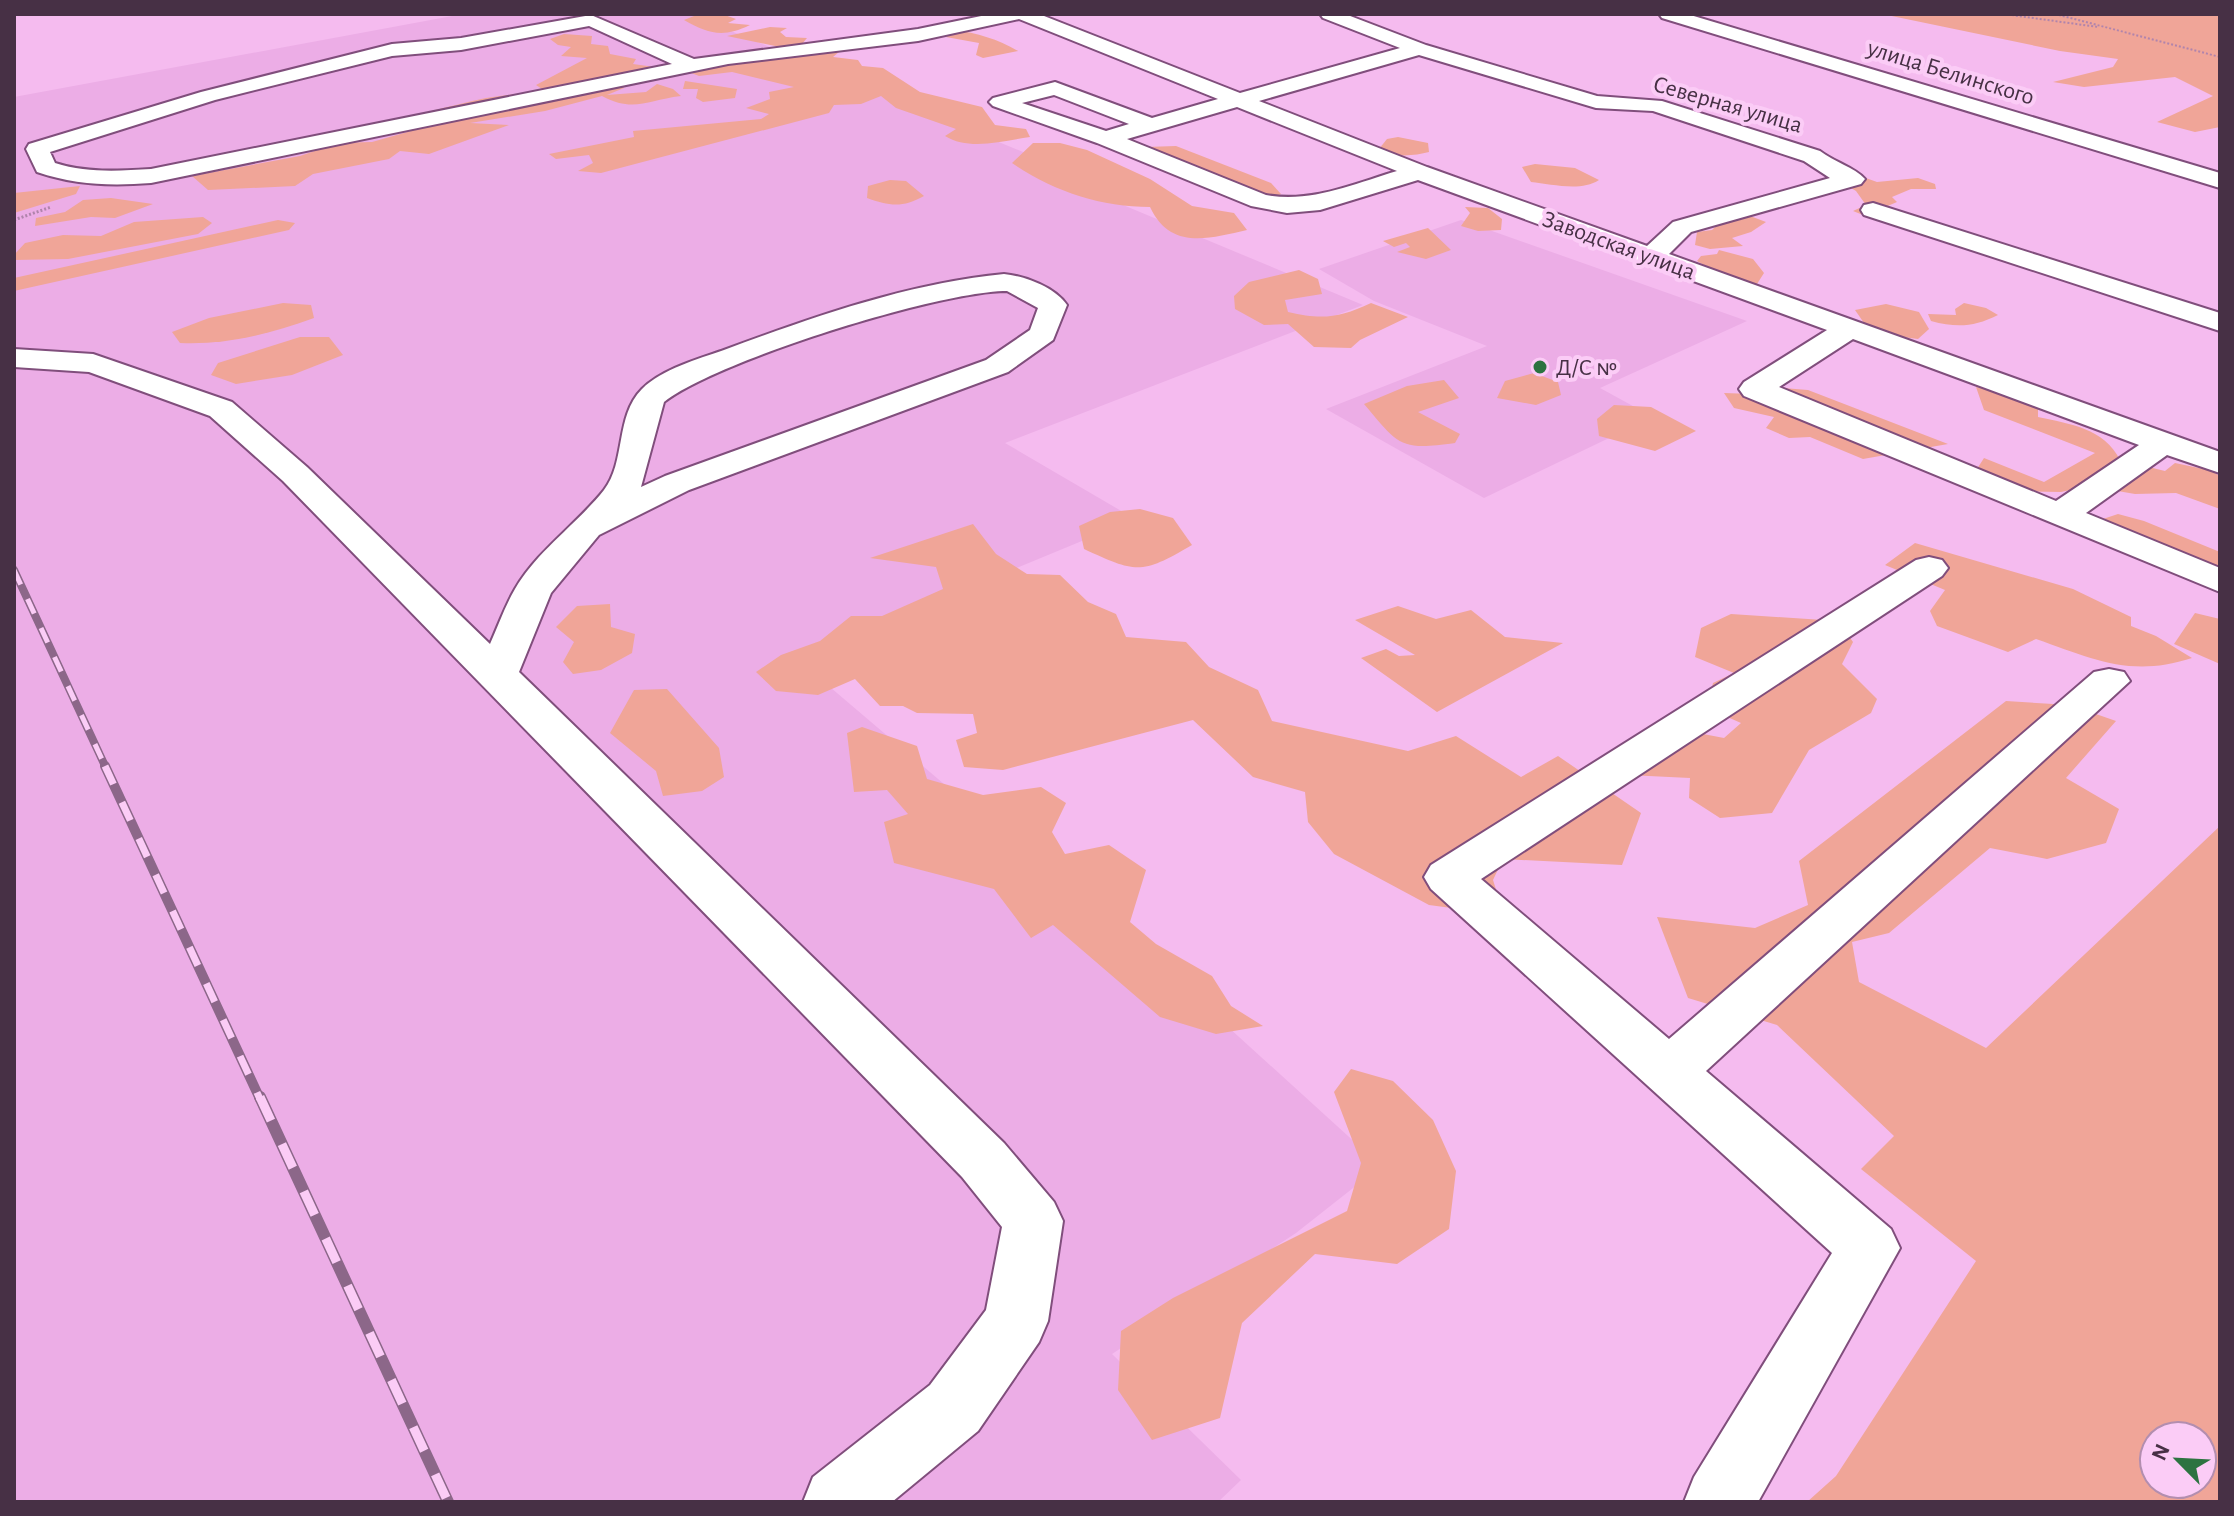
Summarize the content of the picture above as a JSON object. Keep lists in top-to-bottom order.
{
  "streets": {
    "street": ["улица Белинского", "Северная улица", "Заводская улица"]
  },
  "crossings": [
    ["Северная улица", "Заводская улица"]
  ],
  "places": ["Д/С №"],
  "north": "top left"
}
